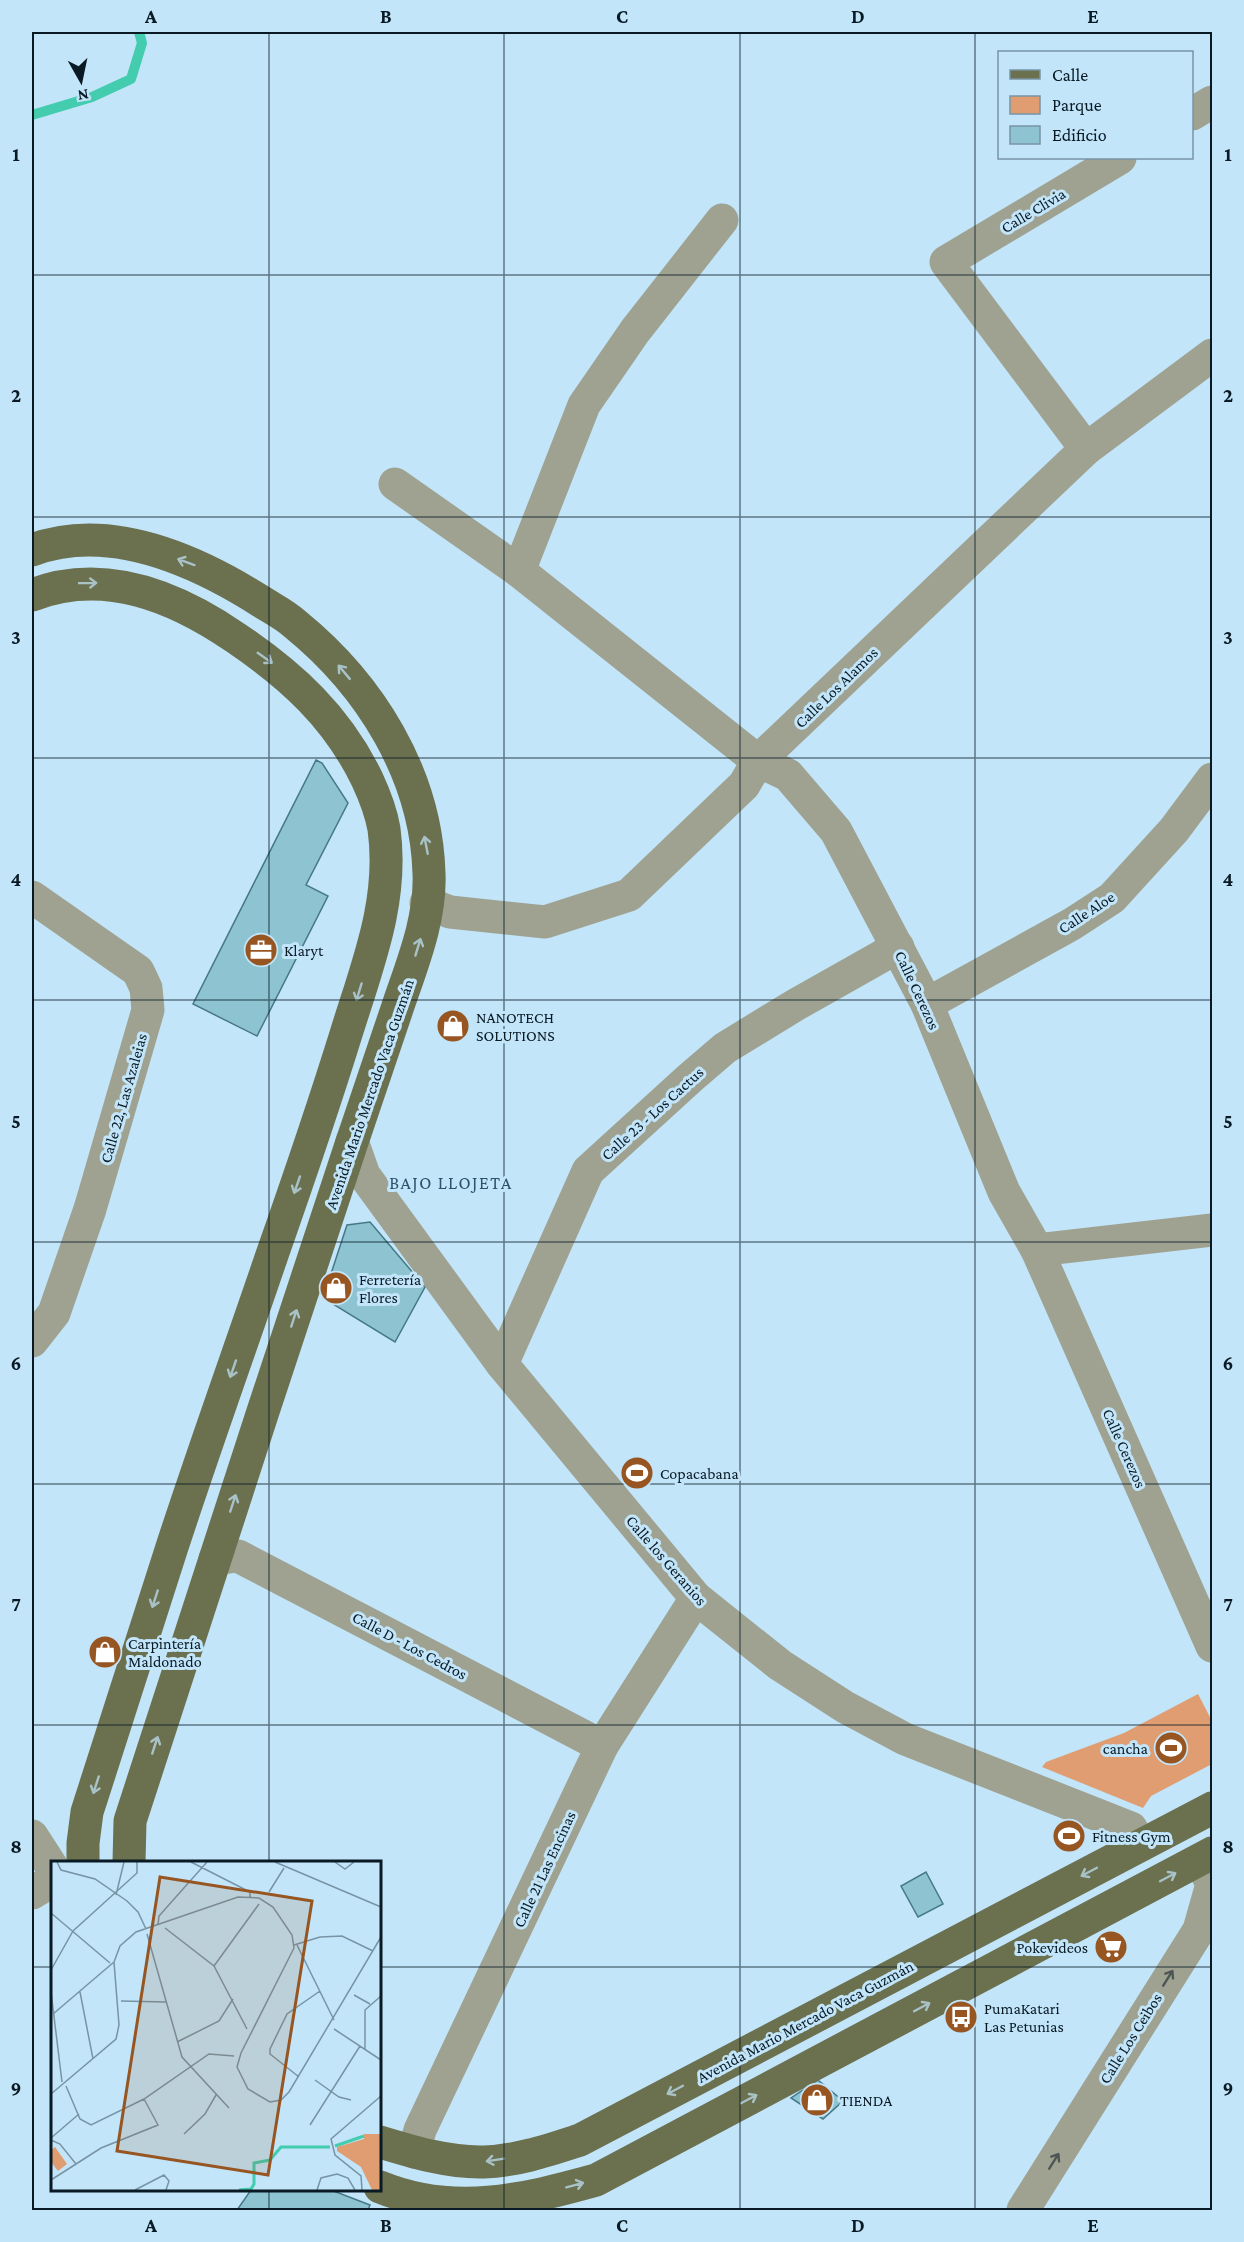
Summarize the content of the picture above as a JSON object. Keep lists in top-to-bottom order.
{
  "streets": {
    "main road": ["Avenida Mario Mercado Vaca Guzmán"],
    "street": [
      "Calle Clivia",
      "Calle Los Alamos",
      "Calle Aloe",
      "Calle Cerezos",
      "Calle 22, Las Azaleias",
      "Calle 23 - Los Cactus",
      "Calle los Geranios",
      "Calle D - Los Cedros",
      "Calle 21 Las Encinas",
      "Calle Los Ceibos"
    ]
  },
  "crossings": [
    ["Calle Clivia", "Calle Los Alamos"],
    ["Calle Los Alamos", "Calle Cerezos"],
    ["Calle Los Alamos", "Avenida Mario Mercado Vaca Guzmán"],
    ["Calle Aloe", "Calle Cerezos"],
    ["Calle Cerezos", "Calle 23 - Los Cactus"],
    ["Avenida Mario Mercado Vaca Guzmán", "Calle los Geranios"],
    ["Avenida Mario Mercado Vaca Guzmán", "Calle D - Los Cedros"],
    ["Avenida Mario Mercado Vaca Guzmán", "Calle 21 Las Encinas"],
    ["Calle 23 - Los Cactus", "Calle los Geranios"],
    ["Calle los Geranios", "Calle 21 Las Encinas"],
    ["Calle D - Los Cedros", "Calle 21 Las Encinas"]
  ],
  "one_way": ["Calle Los Ceibos"],
  "districts": ["BAJO LLOJETA"],
  "places": {
    "office": ["Klaryt"],
    "shop": [
      "NANOTECH SOLUTIONS",
      "Ferretería Flores",
      "Carpintería Maldonado",
      "TIENDA"
    ],
    "sports": ["Copacabana", "cancha", "Fitness Gym"],
    "supermarket": ["Pokevideos"],
    "bus stop": ["PumaKatari Las Petunias"]
  },
  "legend": ["Calle", "Parque", "Edificio"],
  "north": "bottom",
  "grid": {
    "columns": [
      "A",
      "B",
      "C",
      "D",
      "E"
    ],
    "rows": [
      "1",
      "2",
      "3",
      "4",
      "5",
      "6",
      "7",
      "8",
      "9"
    ]
  }
}
